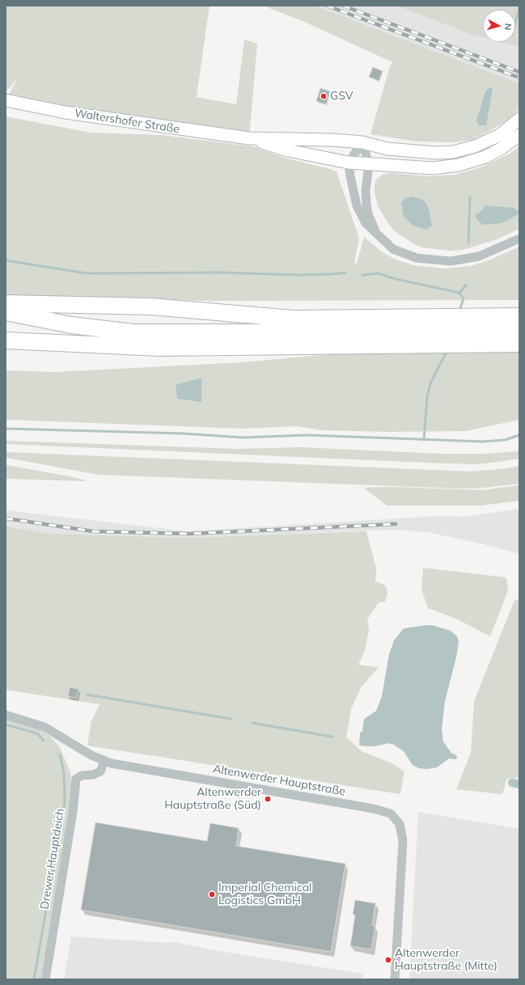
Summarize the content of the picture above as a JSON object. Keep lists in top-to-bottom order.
{
  "streets": {
    "main road": ["Waltershofer Straße"],
    "street": ["Altenwerder Hauptstraße", "Drewer Hauptdeich"]
  },
  "crossings": [
    ["Altenwerder Hauptstraße", "Drewer Hauptdeich"]
  ],
  "places": [
    "GSV",
    "Altenwerder Hauptstraße (Süd)",
    "Imperial Chemical Logistics GmbH",
    "Altenwerder Hauptstraße (Mitte)"
  ],
  "north": "right"
}
